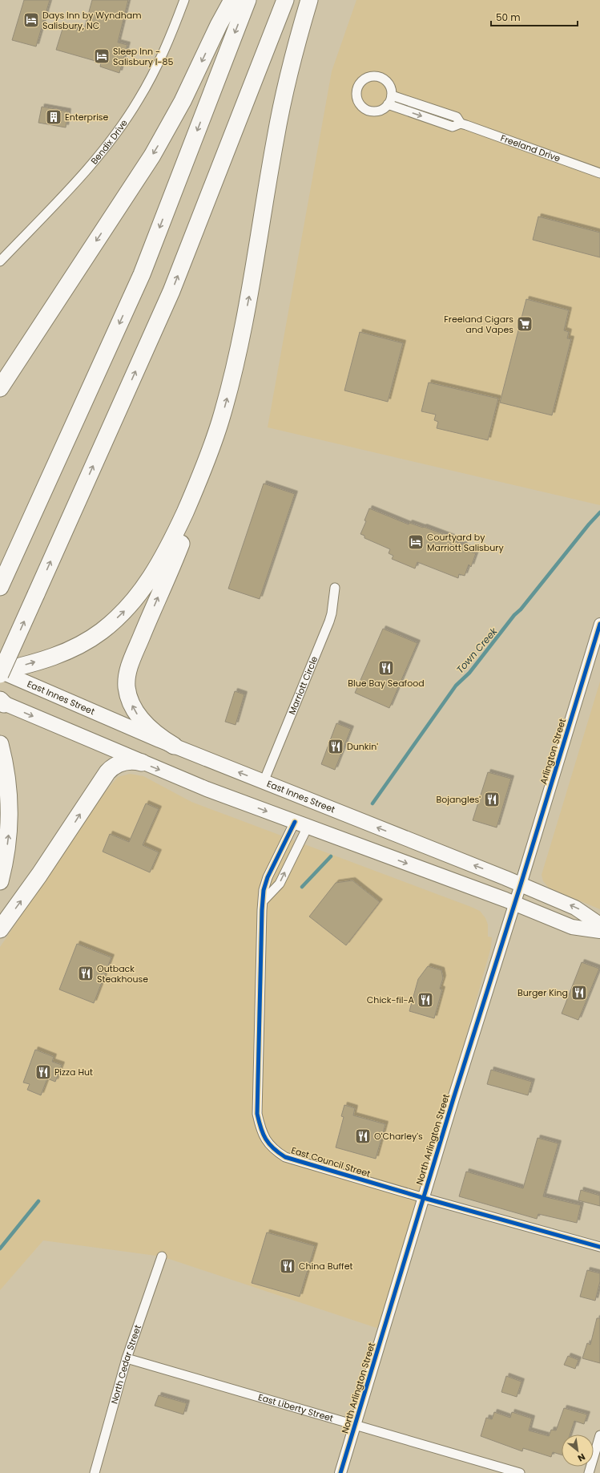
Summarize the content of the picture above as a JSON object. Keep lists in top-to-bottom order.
{
  "streets": {
    "main road": ["East Innes Street"],
    "street": [
      "Bendix Drive",
      "Freeland Drive",
      "Marriott Circle",
      "Arlington Street",
      "North Arlington Street",
      "East Council Street",
      "North Cedar Street",
      "East Liberty Street"
    ]
  },
  "crossings": [
    ["Marriott Circle", "East Innes Street"],
    ["East Innes Street", "Arlington Street"],
    ["East Innes Street", "North Arlington Street"],
    ["Arlington Street", "North Arlington Street"],
    ["North Arlington Street", "East Council Street"],
    ["North Arlington Street", "East Liberty Street"],
    ["North Cedar Street", "East Liberty Street"]
  ],
  "water": ["Town Creek"],
  "places": {
    "hotel": ["Days Inn by Wyndham Salisbury, NC", "Sleep Inn - Salisbury I-85", "Courtyard by Marriott Salisbury"],
    "building": ["Enterprise"],
    "supermarket": ["Freeland Cigars and Vapes"],
    "restaurant": [
      "Blue Bay Seafood",
      "Dunkin'",
      "Bojangles'",
      "Outback Steakhouse",
      "Burger King",
      "Chick-fil-A",
      "Pizza Hut",
      "O'Charley's",
      "China Buffet"
    ]
  },
  "scale_bar": "50 m",
  "north": "bottom right"
}
